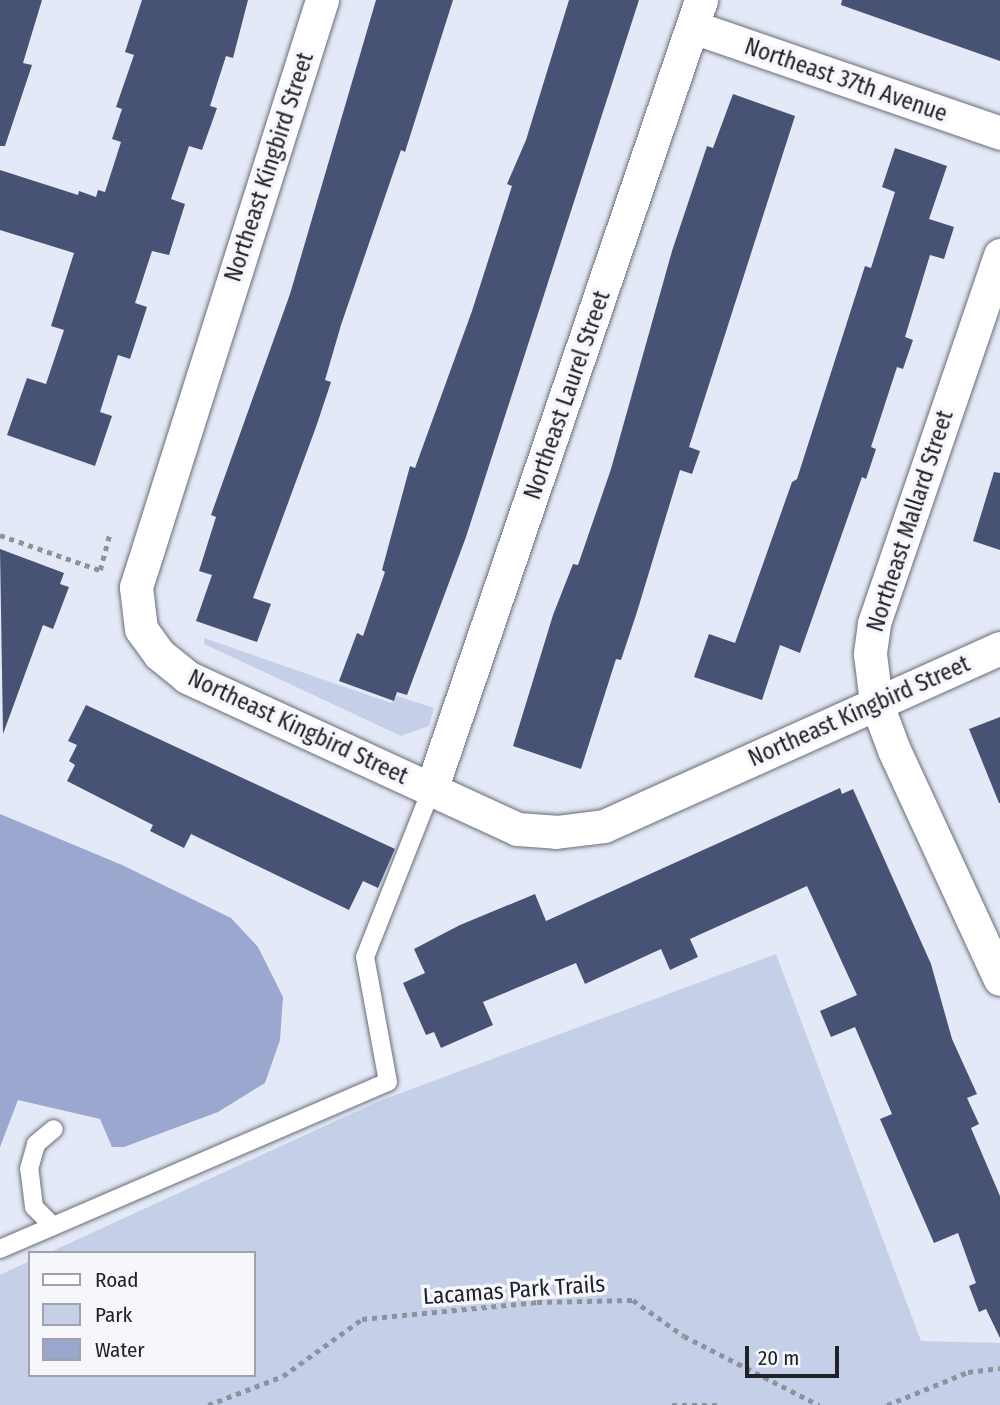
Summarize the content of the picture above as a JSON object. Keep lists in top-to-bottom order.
{
  "streets": {
    "street": [
      "Northeast 37th Avenue",
      "Northeast Kingbird Street",
      "Northeast Laurel Street",
      "Northeast Mallard Street"
    ],
    "path": ["Lacamas Park Trails"]
  },
  "crossings": [
    ["Northeast 37th Avenue", "Northeast Laurel Street"],
    ["Northeast Kingbird Street", "Northeast Laurel Street"],
    ["Northeast Kingbird Street", "Northeast Mallard Street"]
  ],
  "legend": ["Road", "Park", "Water"],
  "scale_bar": "20 m"
}
